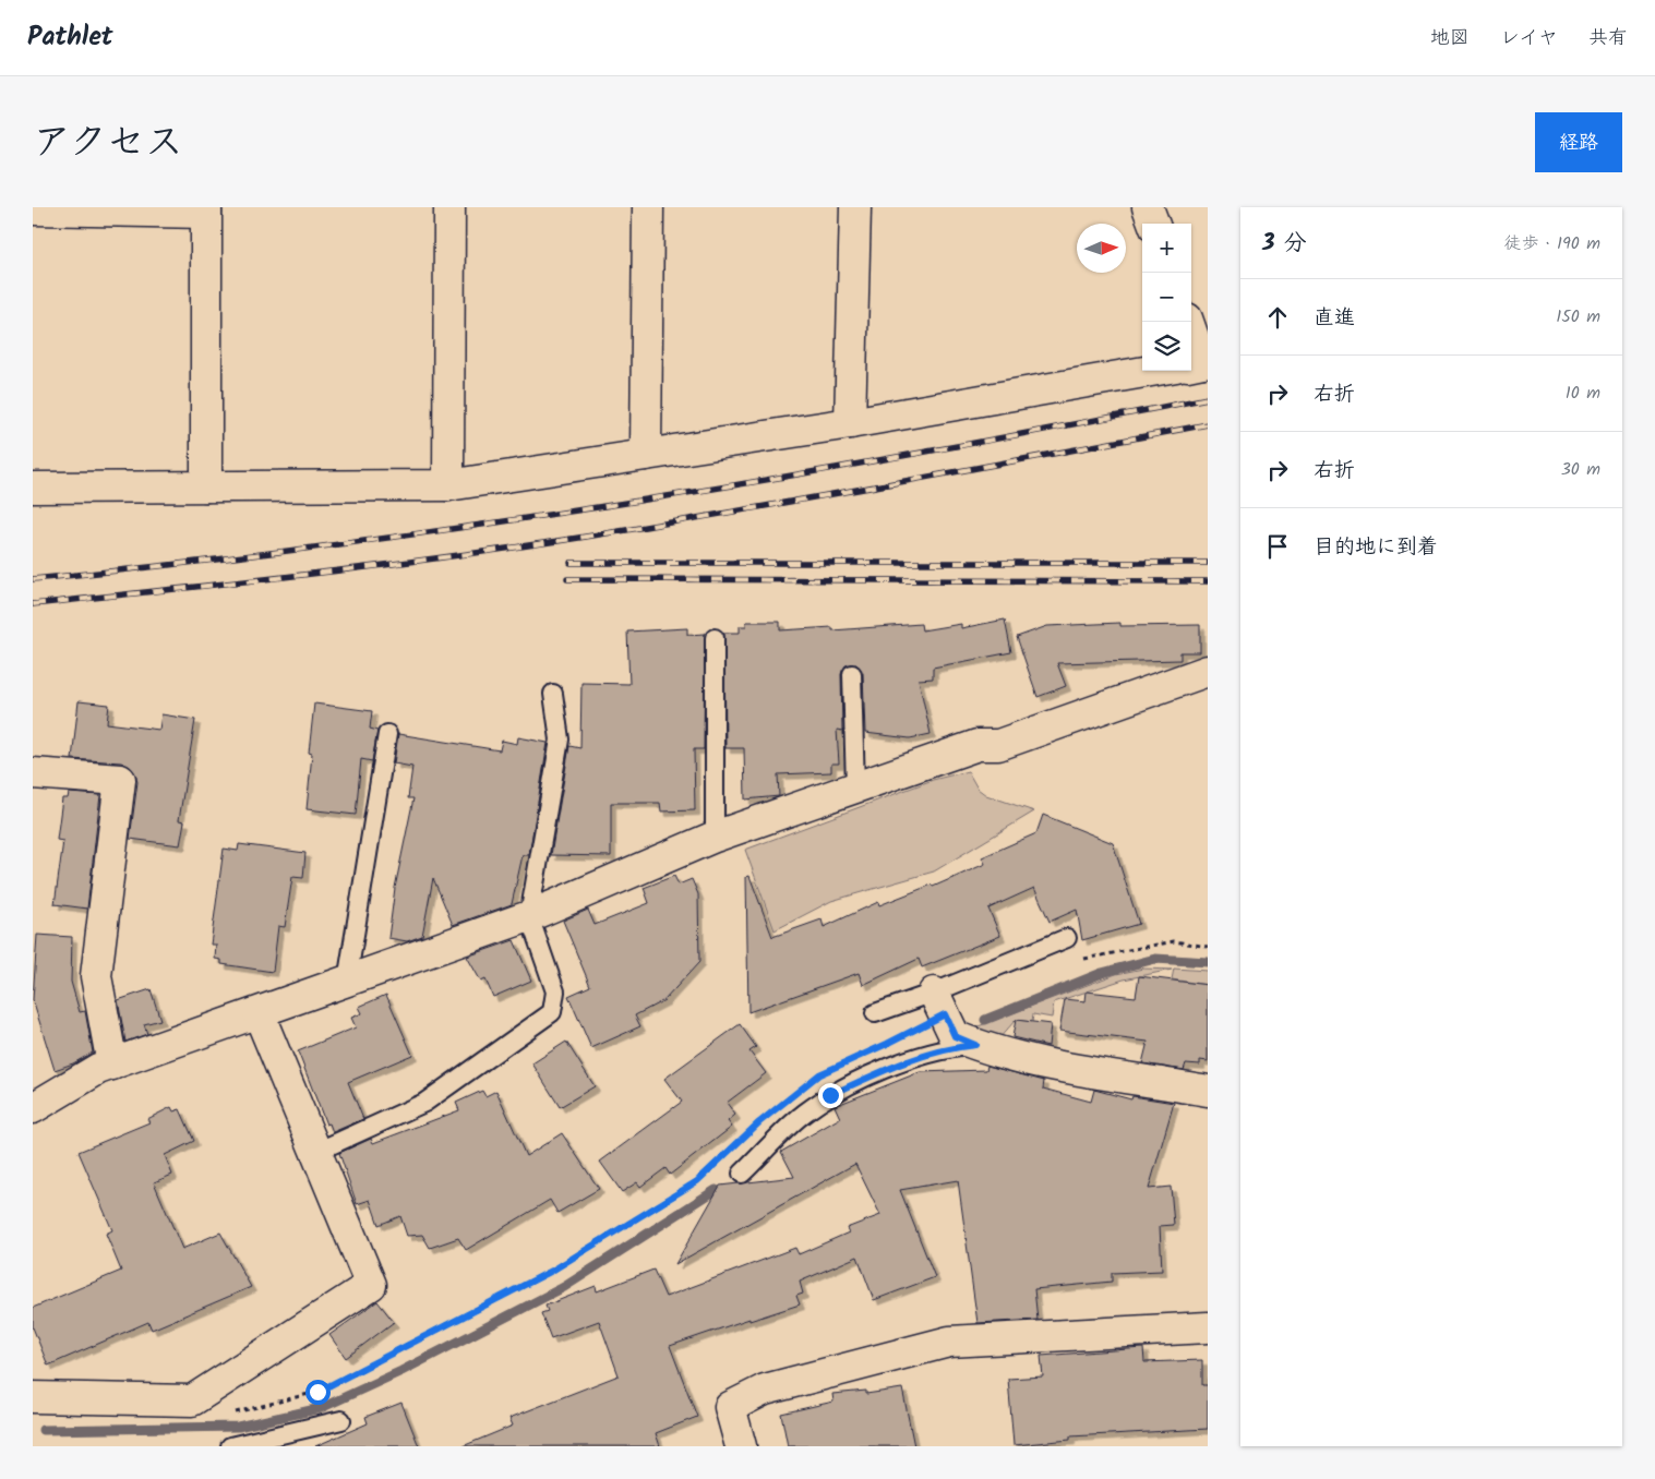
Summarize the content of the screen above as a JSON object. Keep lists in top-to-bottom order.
{
  "north": "right",
  "page": {
    "header": "Pathlet",
    "nav": ["地図", "レイヤ", "共有"],
    "title": "アクセス",
    "buttons": "経路",
    "heading": ["3 分", "徒歩 · 190 m"],
    "map_buttons": ["+", "−"],
    "list": [
      ["直進", "150 m"],
      ["右折", "10 m"],
      ["右折", "30 m"],
      "目的地に到着"
    ]
  }
}
